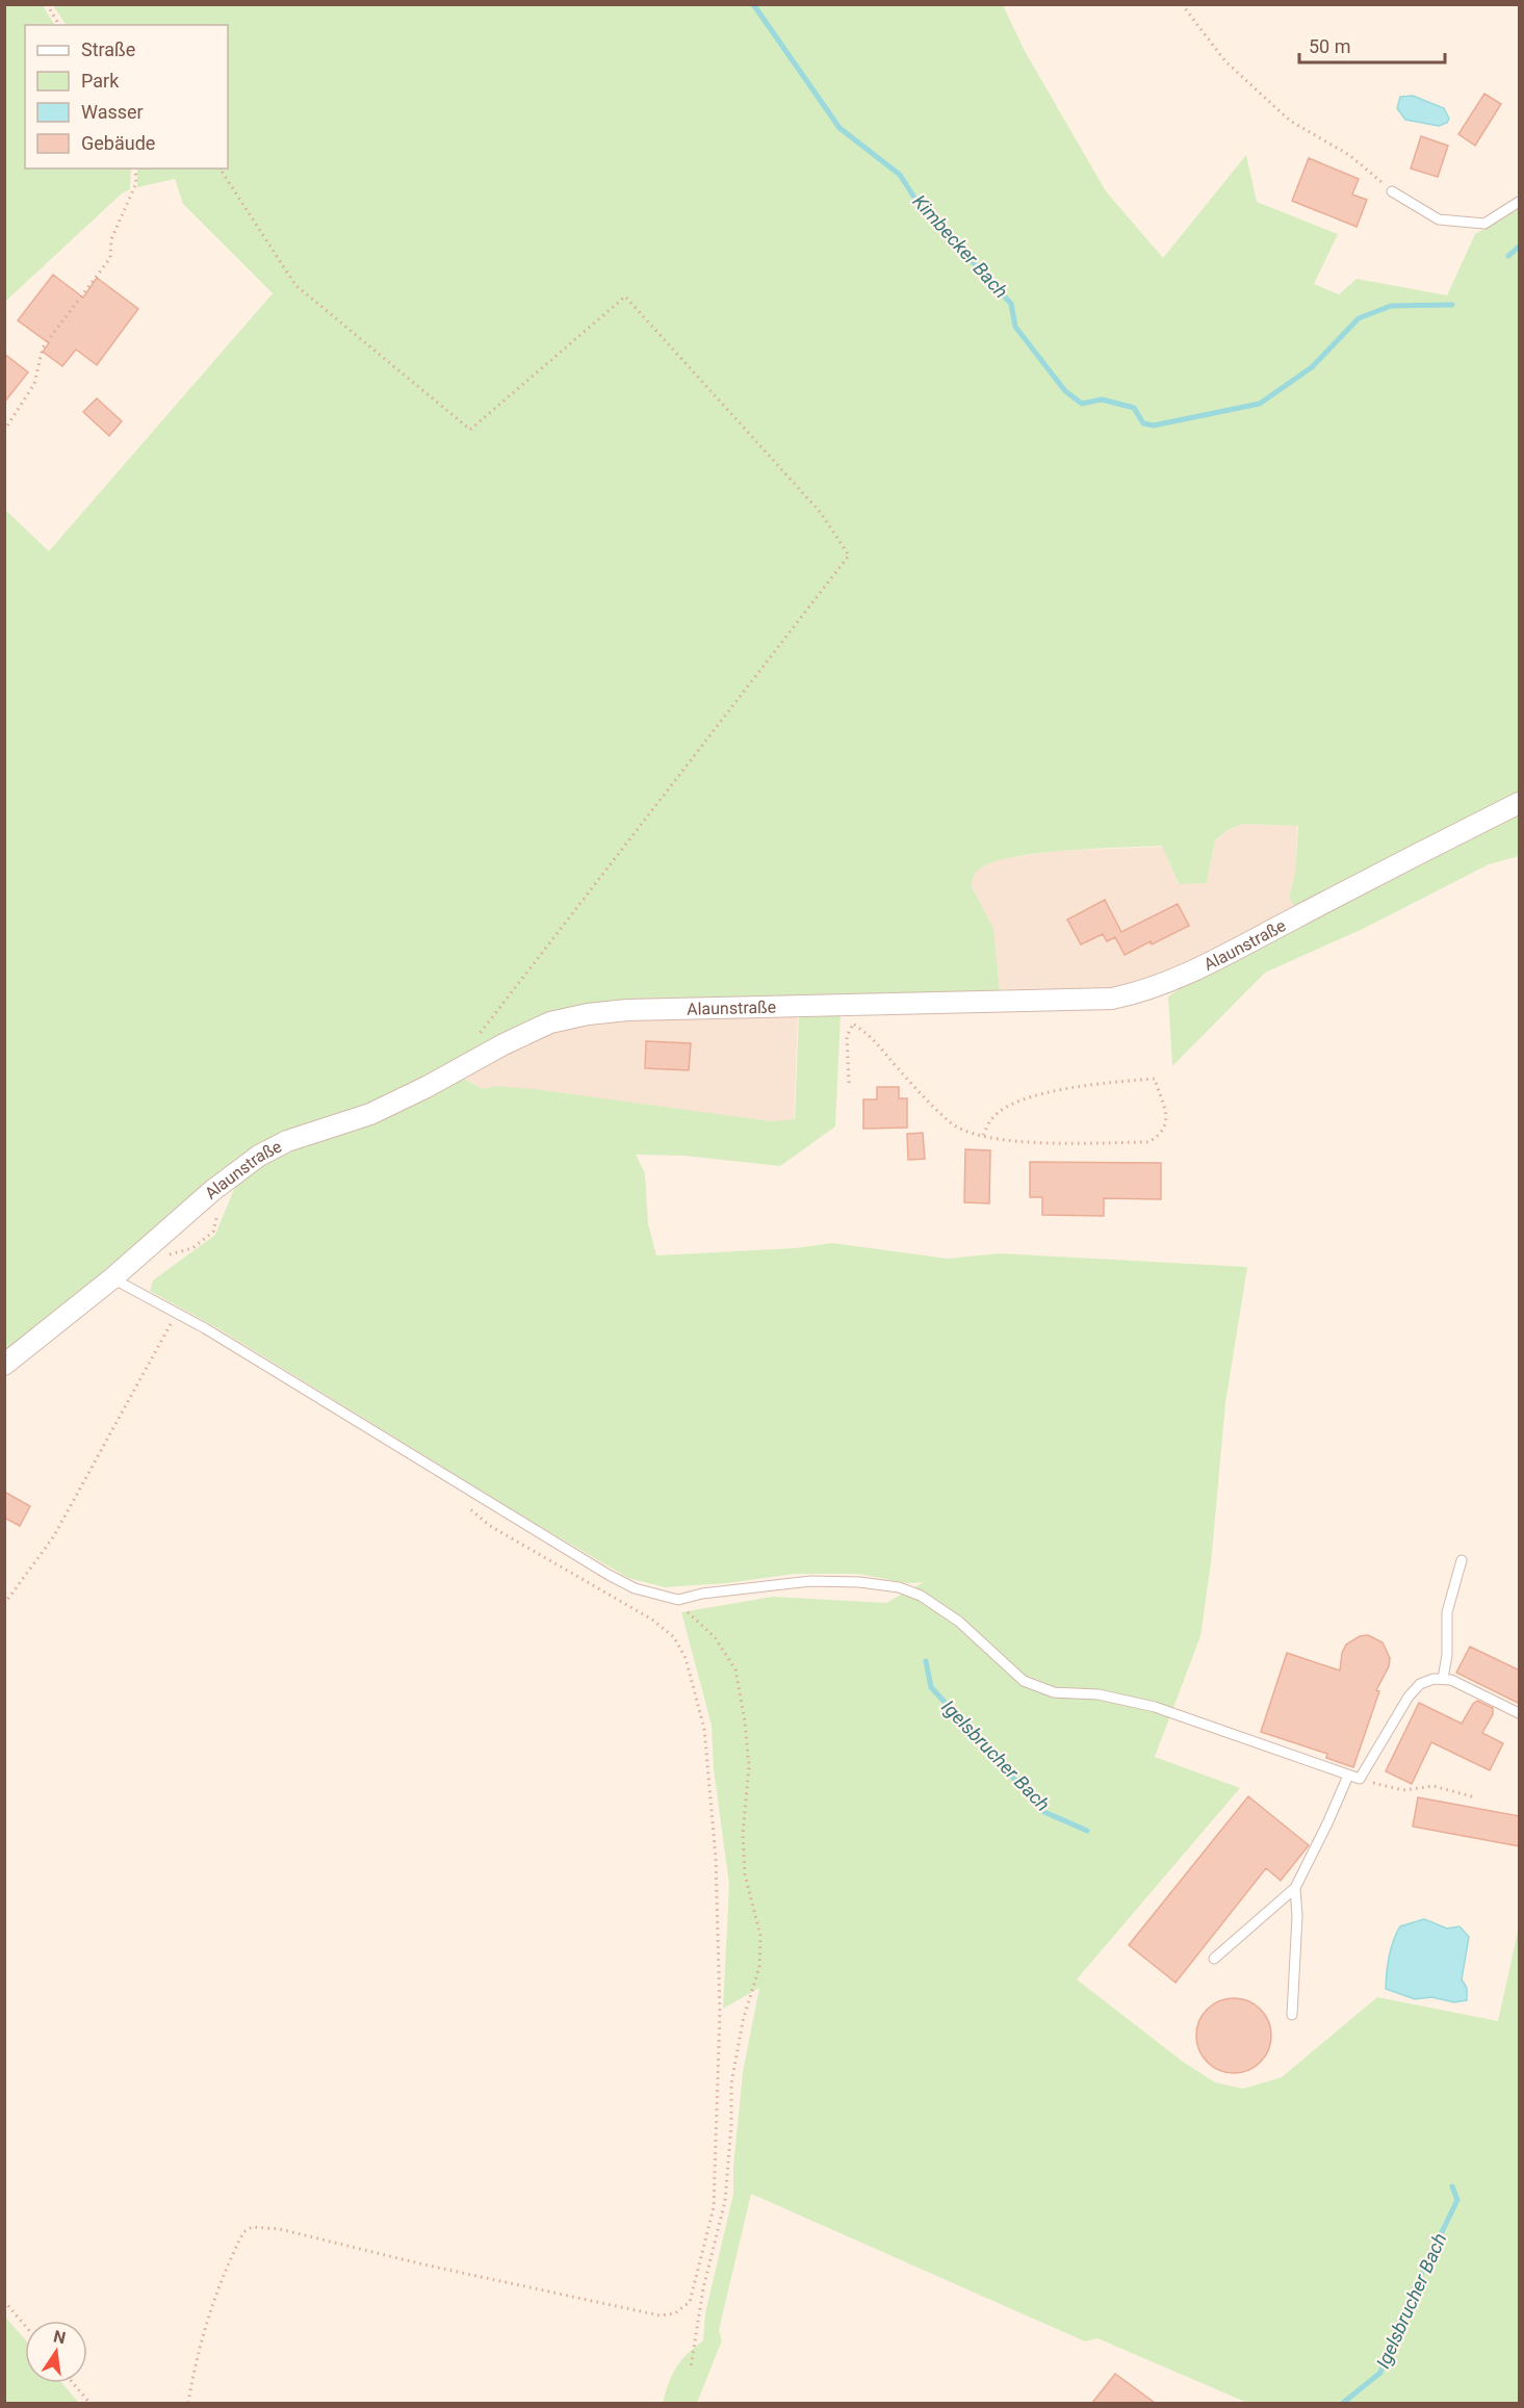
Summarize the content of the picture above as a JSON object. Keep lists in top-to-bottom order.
{
  "streets": {
    "street": ["Alaunstraße"]
  },
  "water": ["Kimbecker Bach", "Igelsbrucher Bach"],
  "legend": [
    "Straße",
    "Park",
    "Wasser",
    "Gebäude"
  ],
  "scale_bar": "50 m",
  "north": "top"
}
